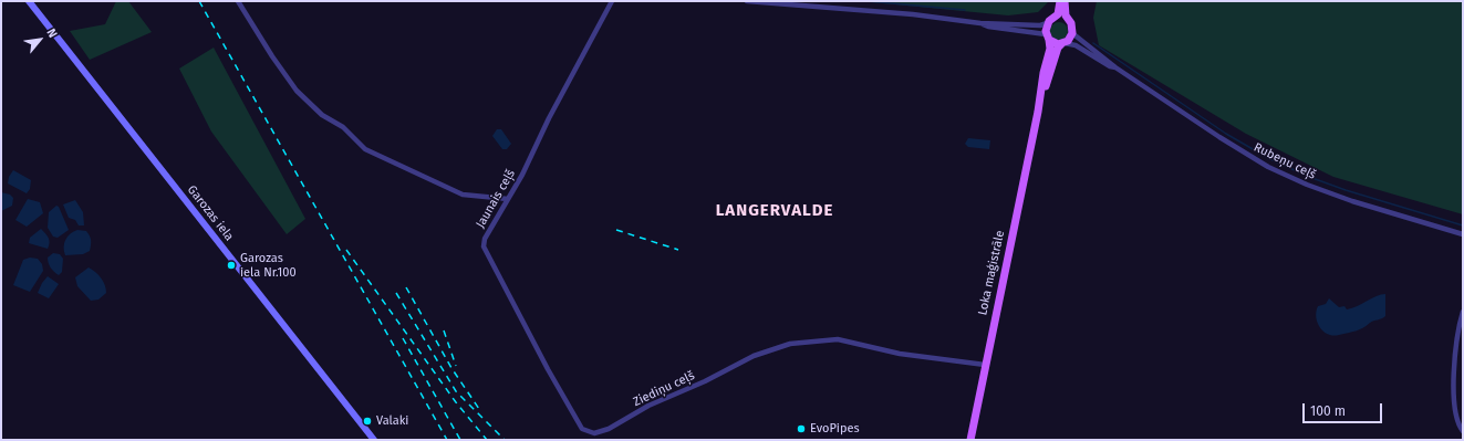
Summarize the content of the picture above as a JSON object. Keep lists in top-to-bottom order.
{
  "streets": {
    "main road": ["Garozas iela", "Loka maģistrāle"],
    "street": ["Rubeņu ceļš", "Jaunais ceļš", "Ziediņu ceļš"]
  },
  "crossings": [
    ["Rubeņu ceļš", "Loka maģistrāle"],
    ["Jaunais ceļš", "Ziediņu ceļš"],
    ["Loka maģistrāle", "Ziediņu ceļš"]
  ],
  "districts": ["LANGERVALDE"],
  "places": ["Garozas iela Nr.100", "Valaki", "EvoPipes"],
  "scale_bar": "100 m",
  "north": "top right"
}
